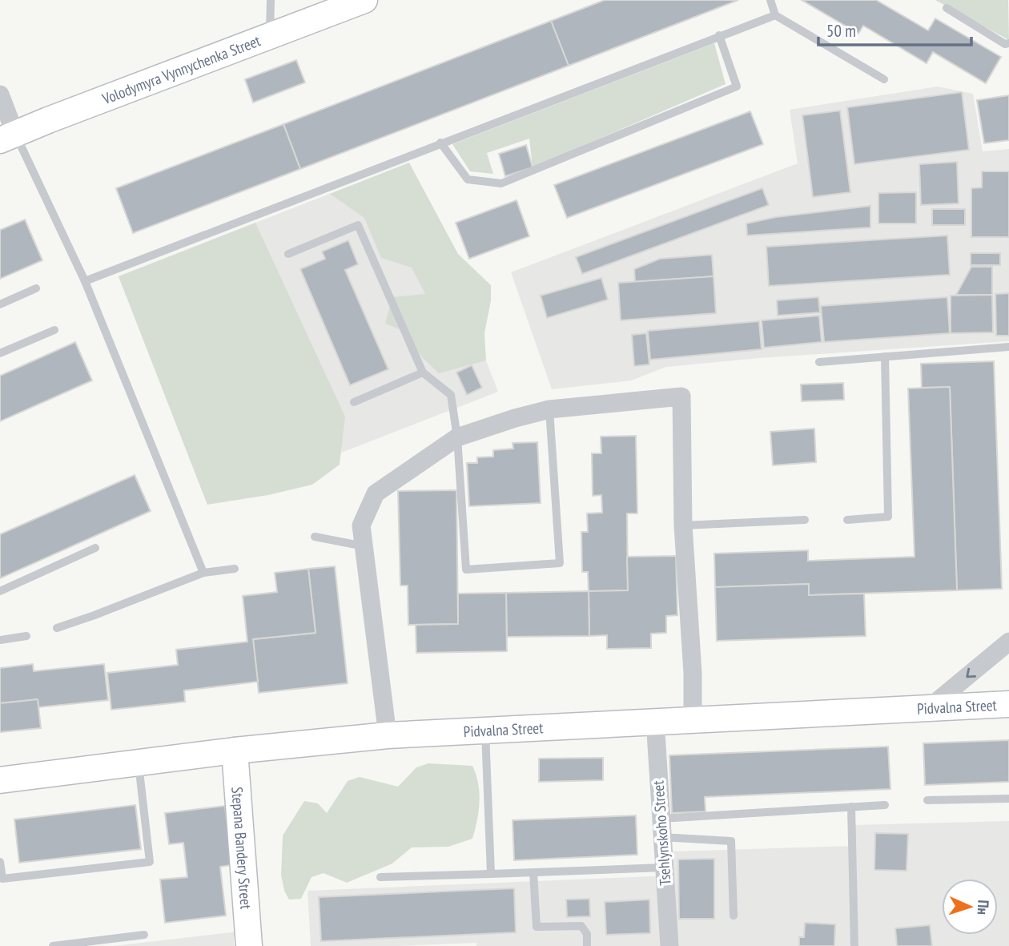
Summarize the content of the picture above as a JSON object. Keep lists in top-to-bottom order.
{
  "streets": {
    "main road": ["Volodymyra Vynnychenka Street", "Pidvalna Street", "Stepana Bandery Street"],
    "street": ["Tsehlynskoho Street"]
  },
  "crossings": [
    ["Pidvalna Street", "Tsehlynskoho Street"],
    ["Pidvalna Street", "Stepana Bandery Street"]
  ],
  "scale_bar": "50 m",
  "north": "right"
}
